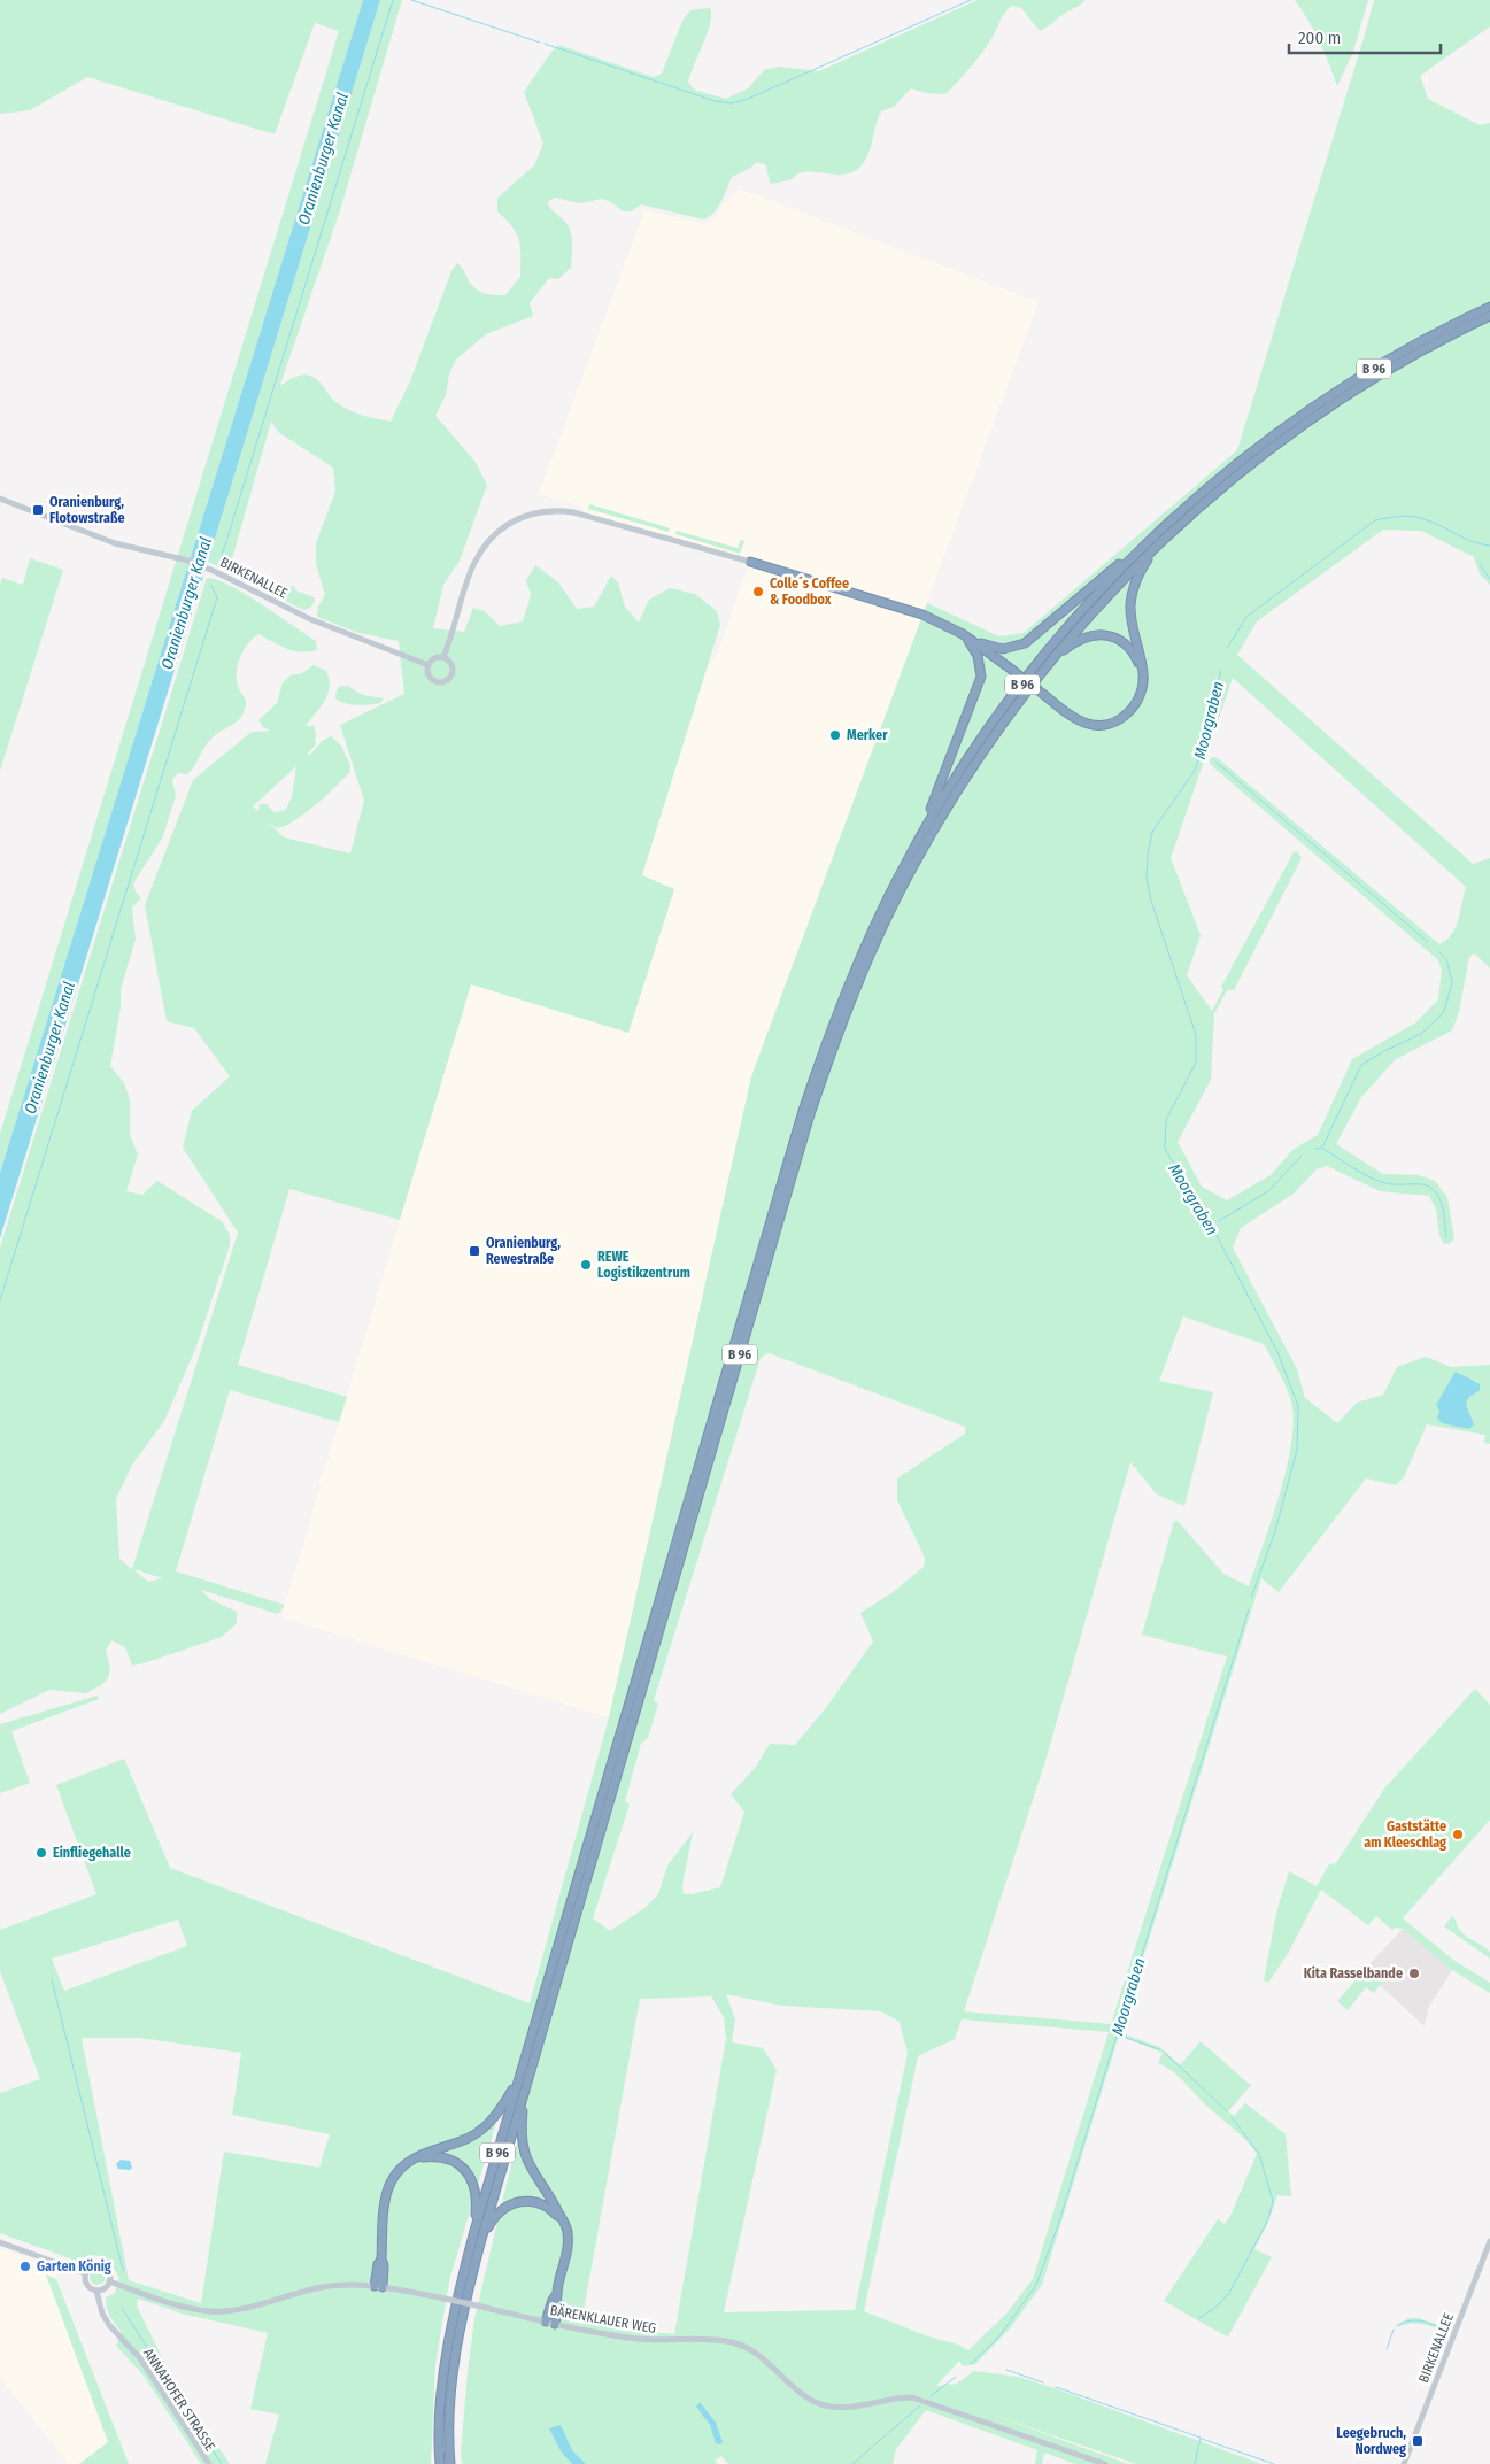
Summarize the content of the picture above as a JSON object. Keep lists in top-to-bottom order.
{
  "streets": {
    "highway": ["B 96"],
    "street": ["BIRKENALLEE", "BÄRENKLAUER WEG", "ANNAHOFER STRASSE"]
  },
  "crossings": [
    ["BÄRENKLAUER WEG", "ANNAHOFER STRASSE"]
  ],
  "water": ["Oranienburger Kanal", "Moorgraben"],
  "places": {
    "transit": ["Oranienburg, Flotowstraße", "Oranienburg, Rewestraße", "Leegebruch, Nordweg"],
    "other": [
      "Colle´s Coffee & Foodbox",
      "Merker",
      "REWE Logistikzentrum",
      "Gaststätte am Kleeschlag",
      "Einfliegehalle",
      "Kita Rasselbande",
      "Garten König"
    ]
  },
  "scale_bar": "200 m"
}
